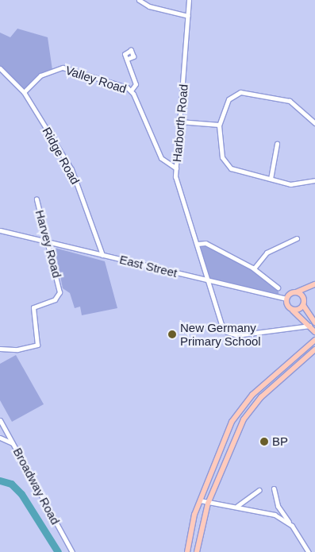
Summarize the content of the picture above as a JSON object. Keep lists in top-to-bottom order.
{
  "streets": {
    "street": [
      "Valley Road",
      "Harborth Road",
      "Ridge Road",
      "Harvey Road",
      "East Street",
      "Broadway Road"
    ]
  },
  "crossings": [
    ["Valley Road", "Harborth Road"],
    ["Valley Road", "Ridge Road"],
    ["Harborth Road", "East Street"],
    ["Ridge Road", "East Street"],
    ["Harvey Road", "East Street"]
  ],
  "places": ["New Germany Primary School", "BP"]
}
